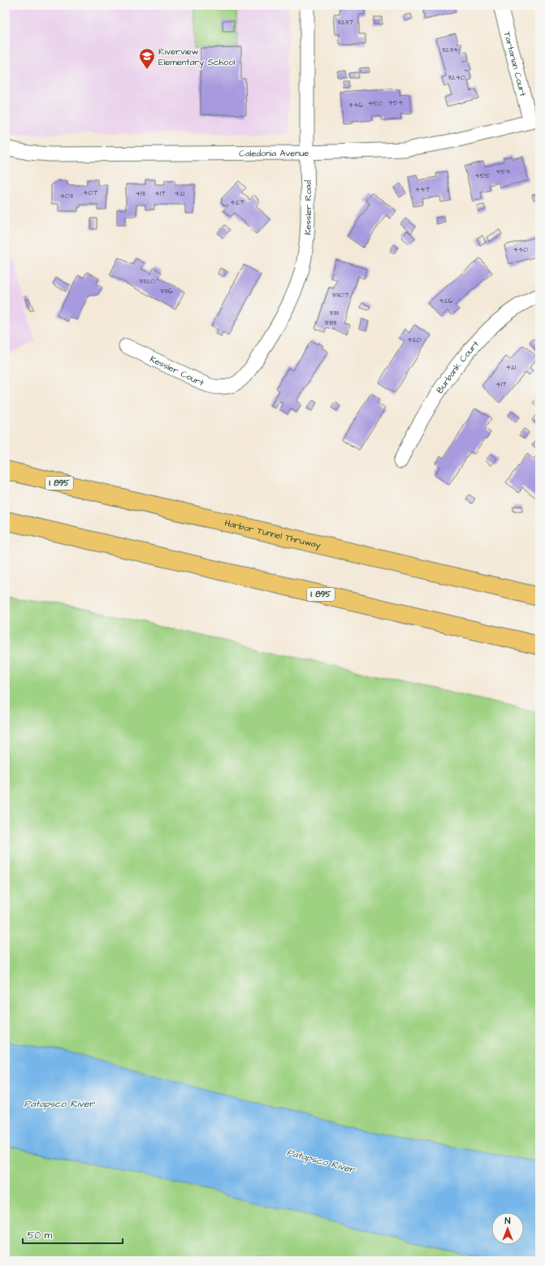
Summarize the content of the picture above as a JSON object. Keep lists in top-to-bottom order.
{
  "streets": {
    "highway": ["I 895", "Harbor Tunnel Thruway"],
    "street": [
      "Tartarian Court",
      "Caledonia Avenue",
      "Kessler Road",
      "Burbank Court",
      "Kessler Court"
    ]
  },
  "crossings": [
    ["Tartarian Court", "Caledonia Avenue"],
    ["Caledonia Avenue", "Kessler Road"],
    ["Kessler Road", "Kessler Court"]
  ],
  "water": ["Patapsco River"],
  "places": {
    "school or university": ["Riverview Elementary School"]
  },
  "house_numbers": [
    "3237",
    "3234",
    "3240",
    "454",
    "450",
    "446",
    "459",
    "455",
    "447",
    "407",
    "413",
    "417",
    "421",
    "403",
    "427",
    "440",
    "3320",
    "3316",
    "3307",
    "426",
    "3311",
    "3313",
    "420",
    "421",
    "417"
  ],
  "scale_bar": "50 m",
  "north": "top"
}
